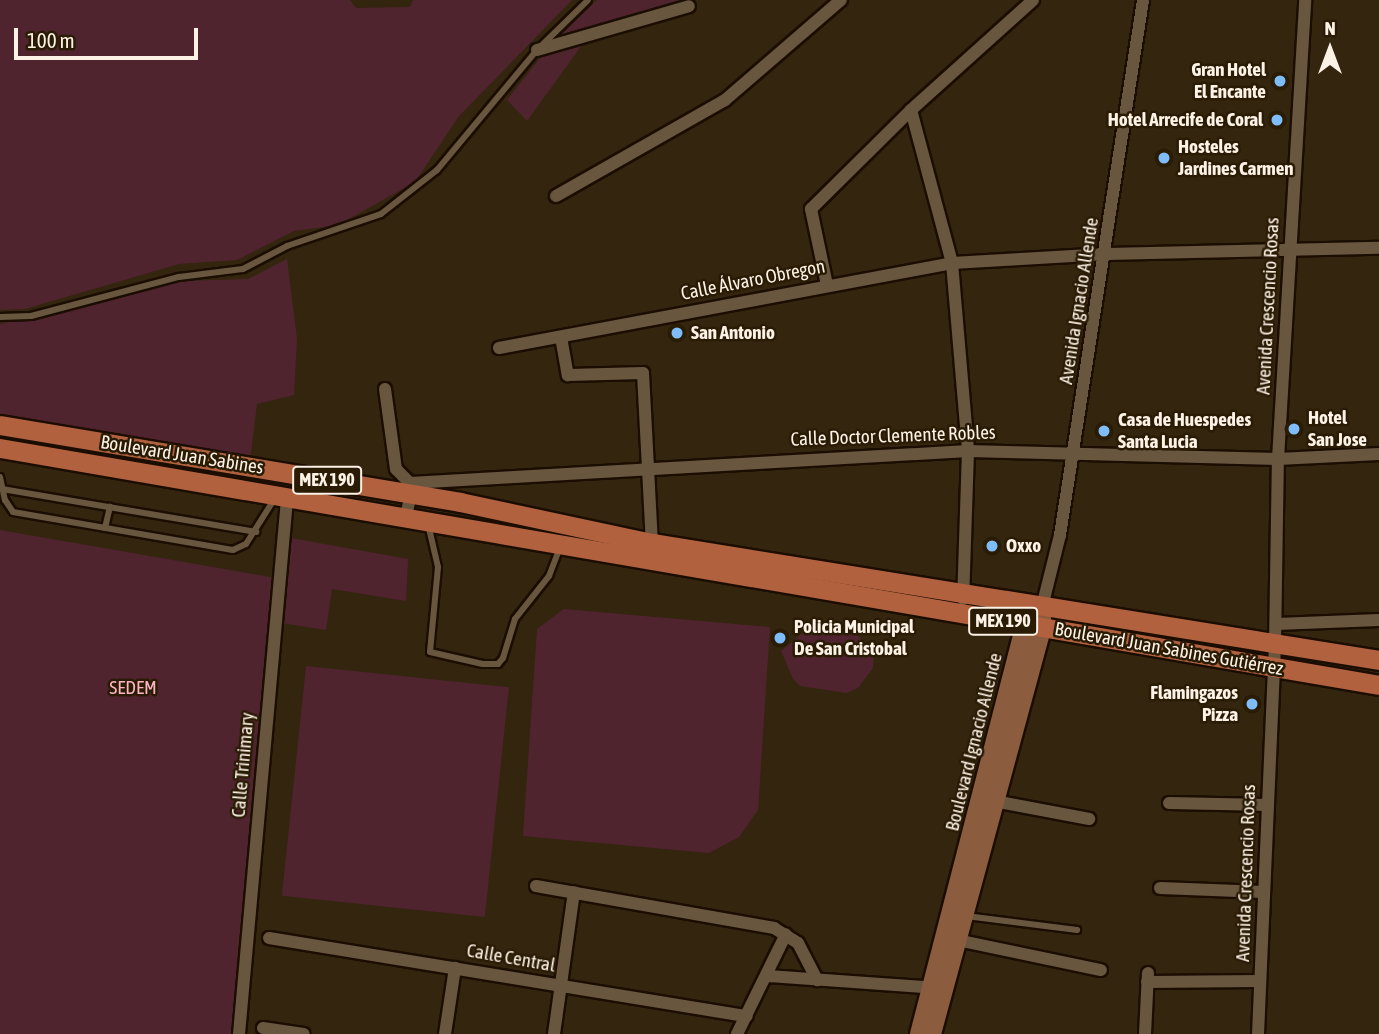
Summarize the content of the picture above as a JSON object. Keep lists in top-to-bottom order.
{
  "streets": {
    "main road": [
      "Boulevard Juan Sabines",
      "MEX 190",
      "Boulevard Juan Sabines Gutiérrez",
      "Boulevard Ignacio Allende"
    ],
    "street": [
      "Calle Álvaro Obregon",
      "Avenida Ignacio Allende",
      "Avenida Crescencio Rosas",
      "Calle Doctor Clemente Robles",
      "Calle Trinimary",
      "Calle Central"
    ]
  },
  "crossings": [
    ["Calle Álvaro Obregon", "Avenida Ignacio Allende"],
    ["Calle Álvaro Obregon", "Avenida Crescencio Rosas"],
    ["Avenida Ignacio Allende", "Calle Doctor Clemente Robles"],
    ["Avenida Ignacio Allende", "Boulevard Juan Sabines Gutiérrez"],
    ["Avenida Ignacio Allende", "Boulevard Ignacio Allende"],
    ["Avenida Crescencio Rosas", "Calle Doctor Clemente Robles"],
    ["Avenida Crescencio Rosas", "Boulevard Juan Sabines Gutiérrez"],
    ["Calle Doctor Clemente Robles", "Boulevard Juan Sabines"],
    ["Boulevard Juan Sabines", "Boulevard Juan Sabines Gutiérrez"],
    ["Boulevard Juan Sabines", "Calle Trinimary"],
    ["Boulevard Juan Sabines Gutiérrez", "Boulevard Ignacio Allende"]
  ],
  "parks": ["SEDEM"],
  "places": [
    "Gran Hotel El Encante",
    "Hotel Arrecife de Coral",
    "Hosteles Jardines Carmen",
    "San Antonio",
    "Hotel San Jose",
    "Casa de Huespedes Santa Lucia",
    "Oxxo",
    "Policia Municipal De San Cristobal",
    "Flamingazos Pizza"
  ],
  "scale_bar": "100 m",
  "north": "top"
}
